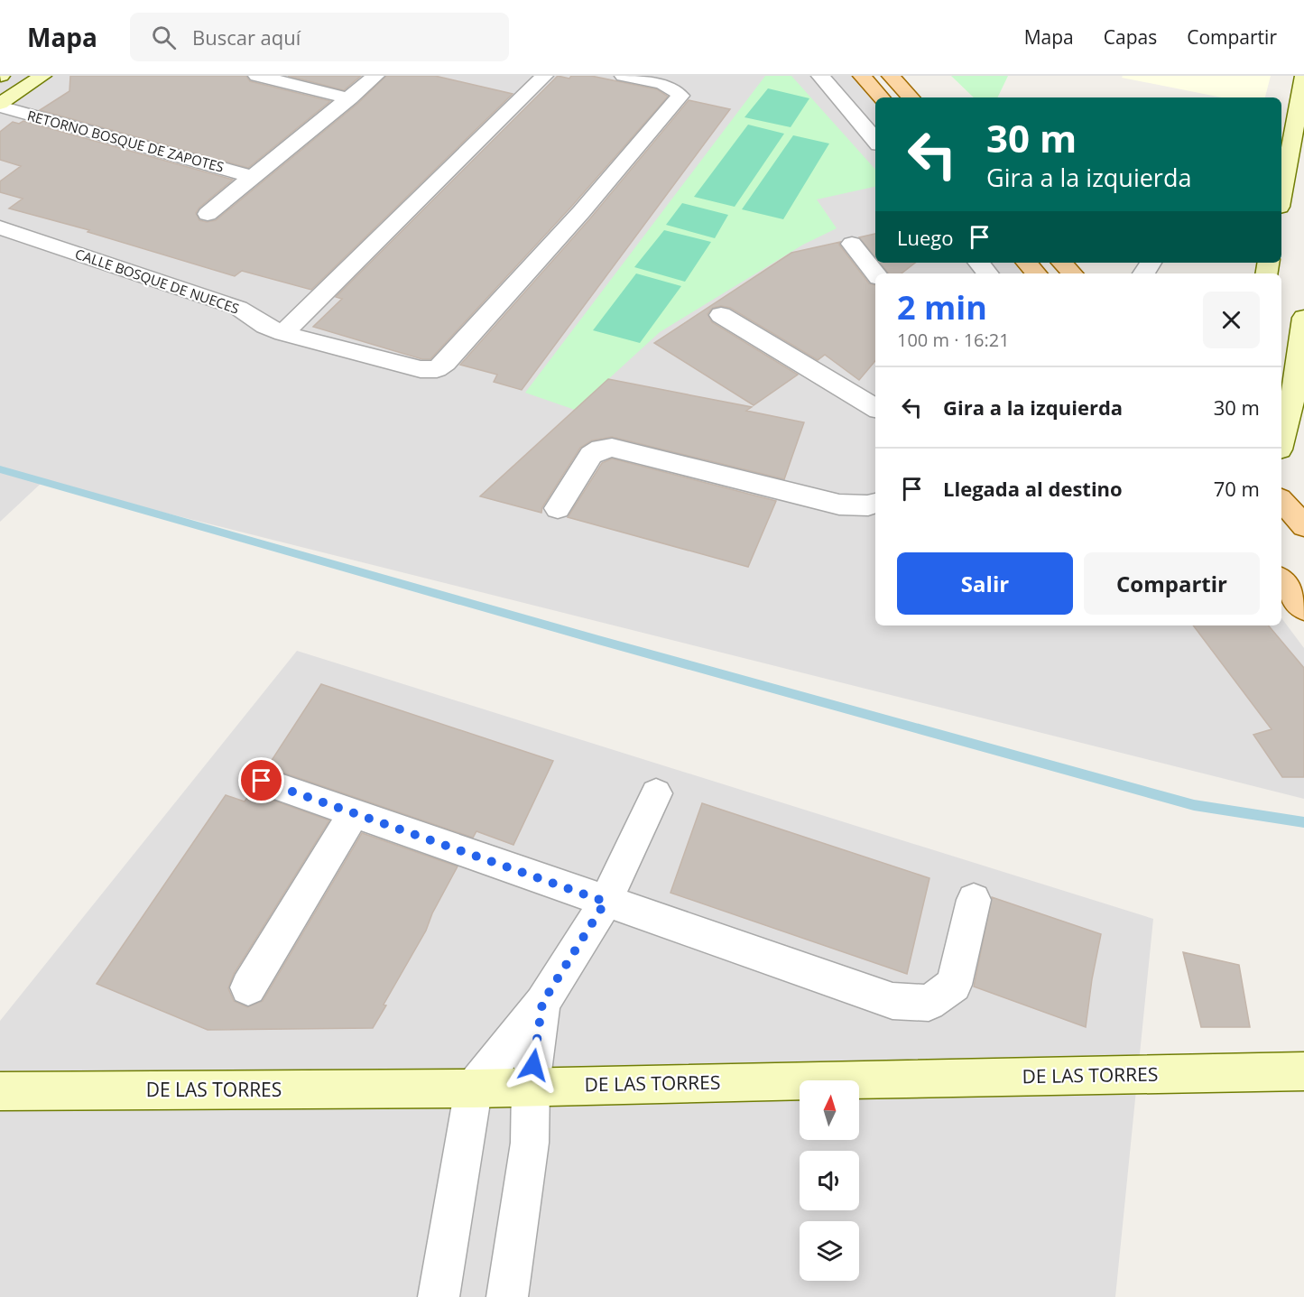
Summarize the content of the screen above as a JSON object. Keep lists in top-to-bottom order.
{
  "streets": {
    "main road": ["DE LAS TORRES"],
    "street": ["RETORNO BOSQUE DE ZAPOTES", "CALLE BOSQUE DE NUECES"]
  },
  "north": "top",
  "page": {
    "header": "Mapa",
    "search": "Buscar aquí",
    "nav": ["Mapa", "Capas", "Compartir"],
    "turn": ["30 m", "Gira a la izquierda"],
    "then": "Luego",
    "heading": ["2 min", "100 m · 16:21"],
    "list": [
      {
        "name": "Gira a la izquierda",
        "value": "30 m"
      },
      {
        "name": "Llegada al destino",
        "value": "70 m"
      }
    ],
    "buttons": ["Salir", "Compartir"]
  }
}
